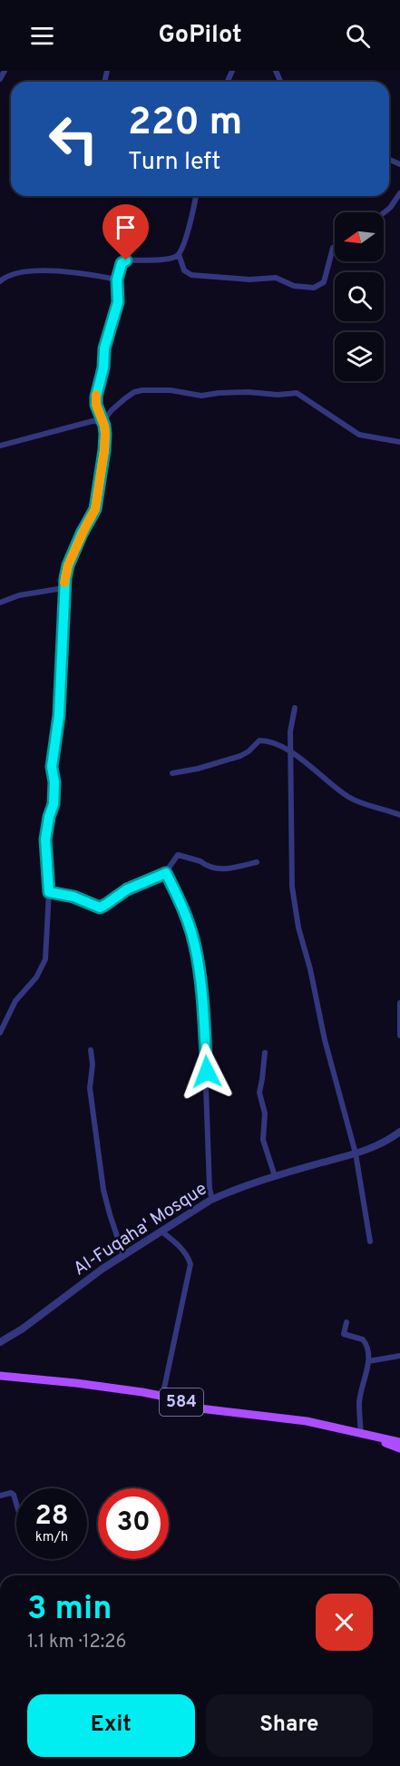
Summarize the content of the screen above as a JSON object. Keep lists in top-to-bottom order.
{
  "streets": {
    "main road": ["584"],
    "street": ["Al-Fuqaha' Mosque"]
  },
  "north": "left",
  "page": {
    "header": "GoPilot",
    "turn": ["220 m", "Turn left"],
    "speed": "28 km/h",
    "limit": "30",
    "heading": ["3 min", "1.1 km · 12:26"],
    "buttons": ["Exit", "Share"]
  }
}
